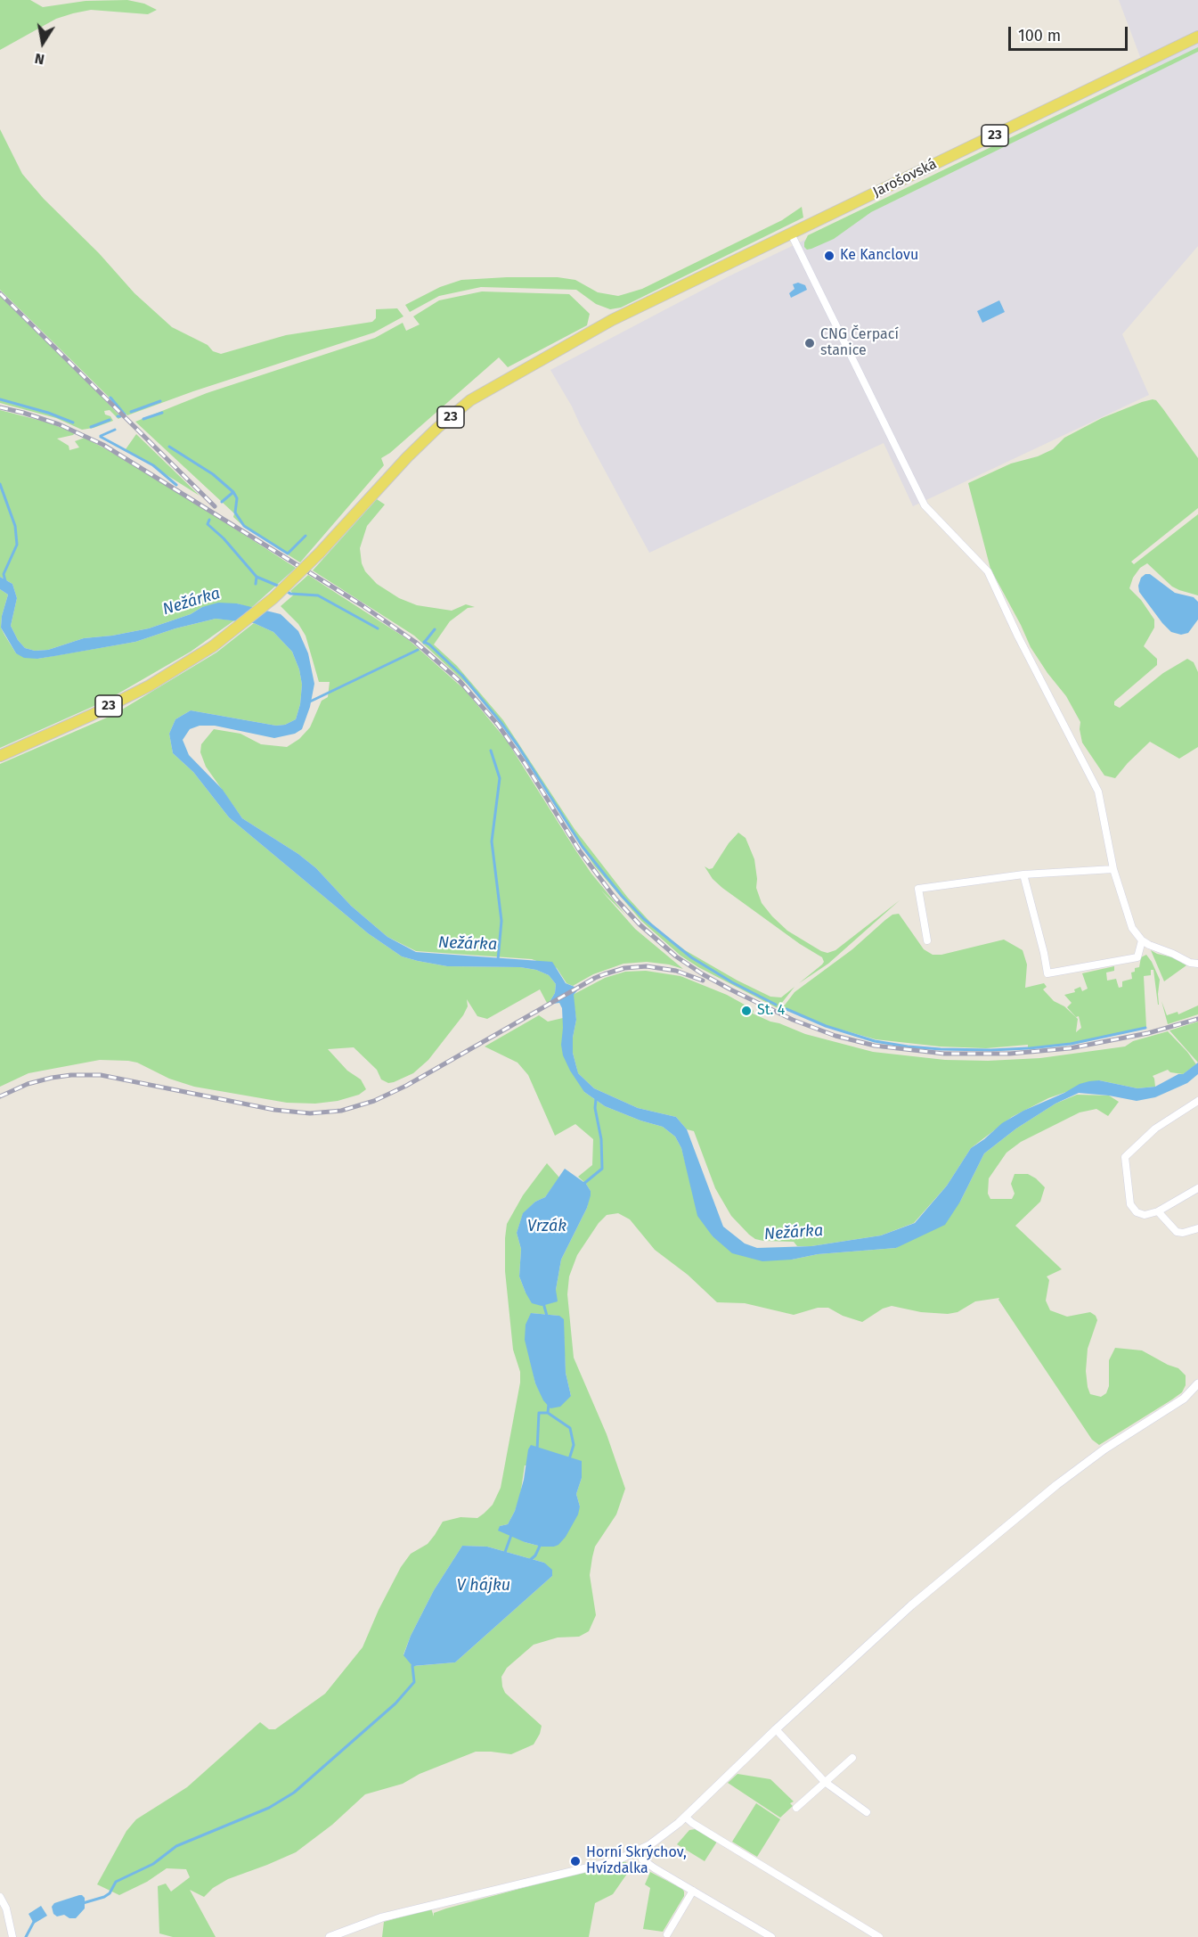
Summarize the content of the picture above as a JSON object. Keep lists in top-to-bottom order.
{
  "streets": {
    "main road": ["23", "Jarošovská"]
  },
  "water": ["Nežárka", "Vrzák", "V hájku"],
  "places": [
    "Ke Kanclovu",
    "CNG Čerpací stanice",
    "St. 4",
    "Horní Skrýchov, Hvízdalka"
  ],
  "scale_bar": "100 m",
  "north": "bottom"
}
